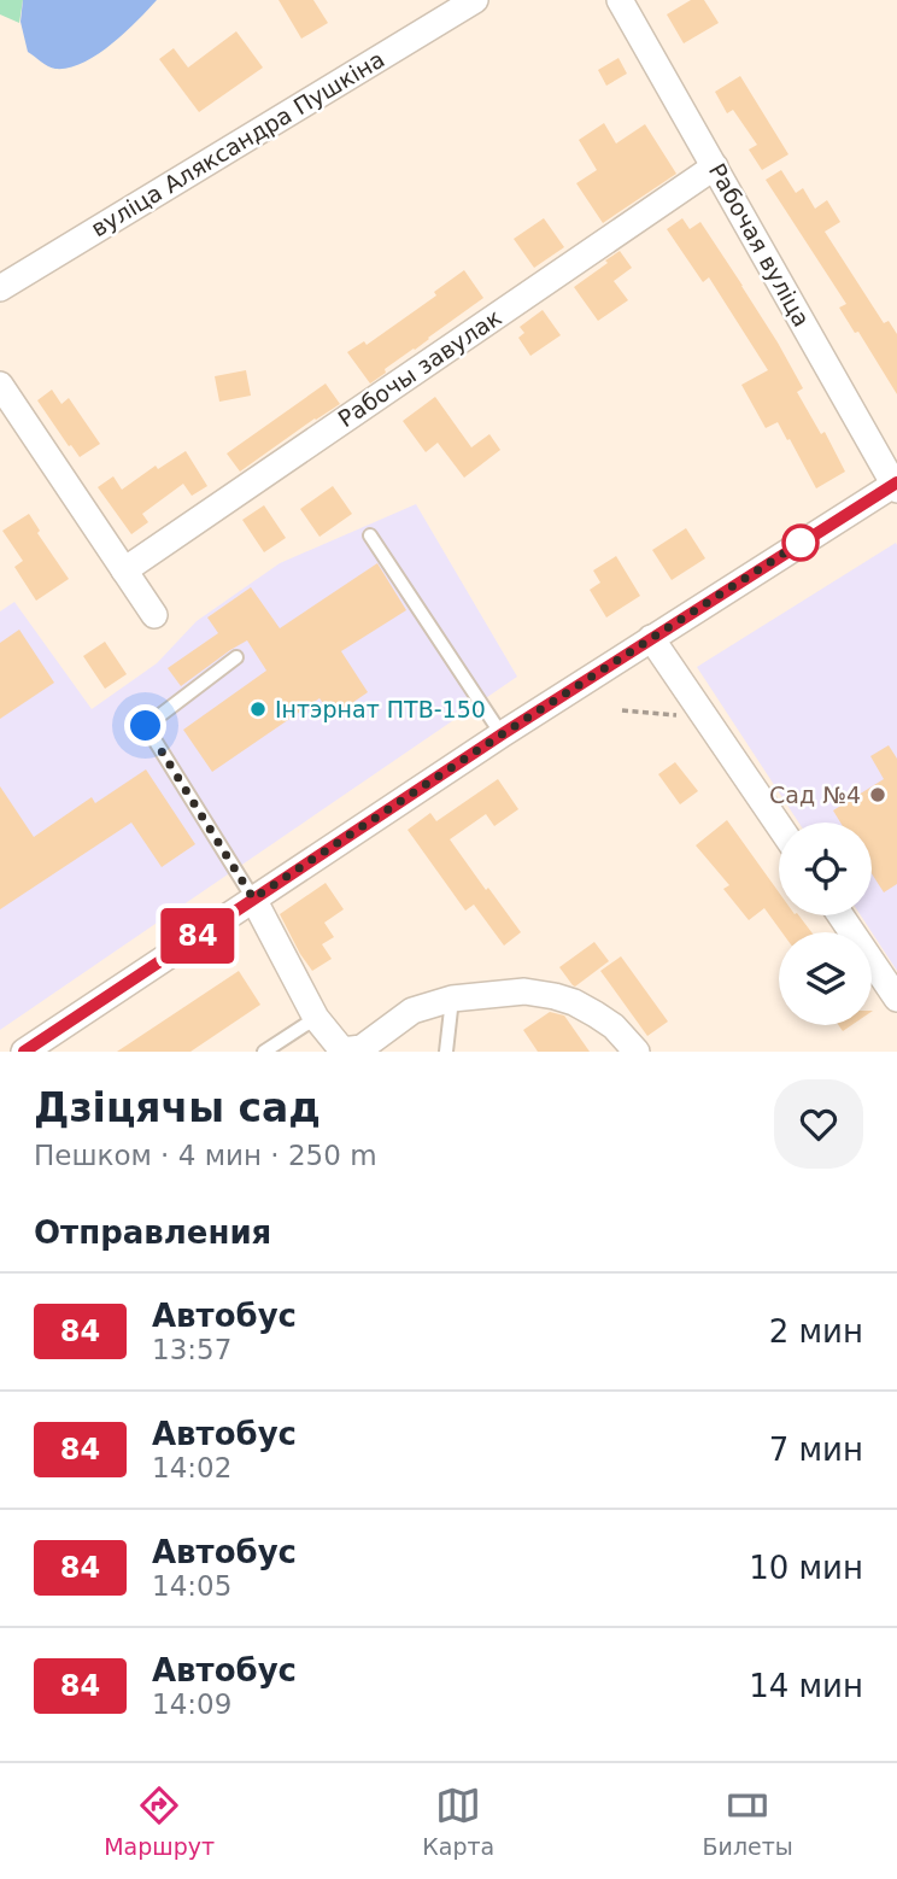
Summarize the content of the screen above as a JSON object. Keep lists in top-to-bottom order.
{
  "streets": {
    "street": ["вуліца Аляксандра Пушкіна", "Рабочая вуліца", "Рабочы завулак"]
  },
  "crossings": [
    ["Рабочая вуліца", "Рабочы завулак"]
  ],
  "places": ["Інтэрнат ПТВ-150", "Сад №4"],
  "lines": ["bus line 84"],
  "page": {
    "on_map": "84",
    "heading": [
      ["Дзіцячы сад", "Пешком · 4 мин · 250 m"],
      "Отправления"
    ],
    "list": [
      {
        "mark": "84",
        "name": "Автобус",
        "note": "13:57",
        "value": "2 мин"
      },
      {
        "mark": "84",
        "name": "Автобус",
        "note": "14:02",
        "value": "7 мин"
      },
      {
        "mark": "84",
        "name": "Автобус",
        "note": "14:05",
        "value": "10 мин"
      },
      {
        "mark": "84",
        "name": "Автобус",
        "note": "14:09",
        "value": "14 мин"
      }
    ],
    "tabs": ["Маршрут", "Карта", "Билеты"]
  }
}
